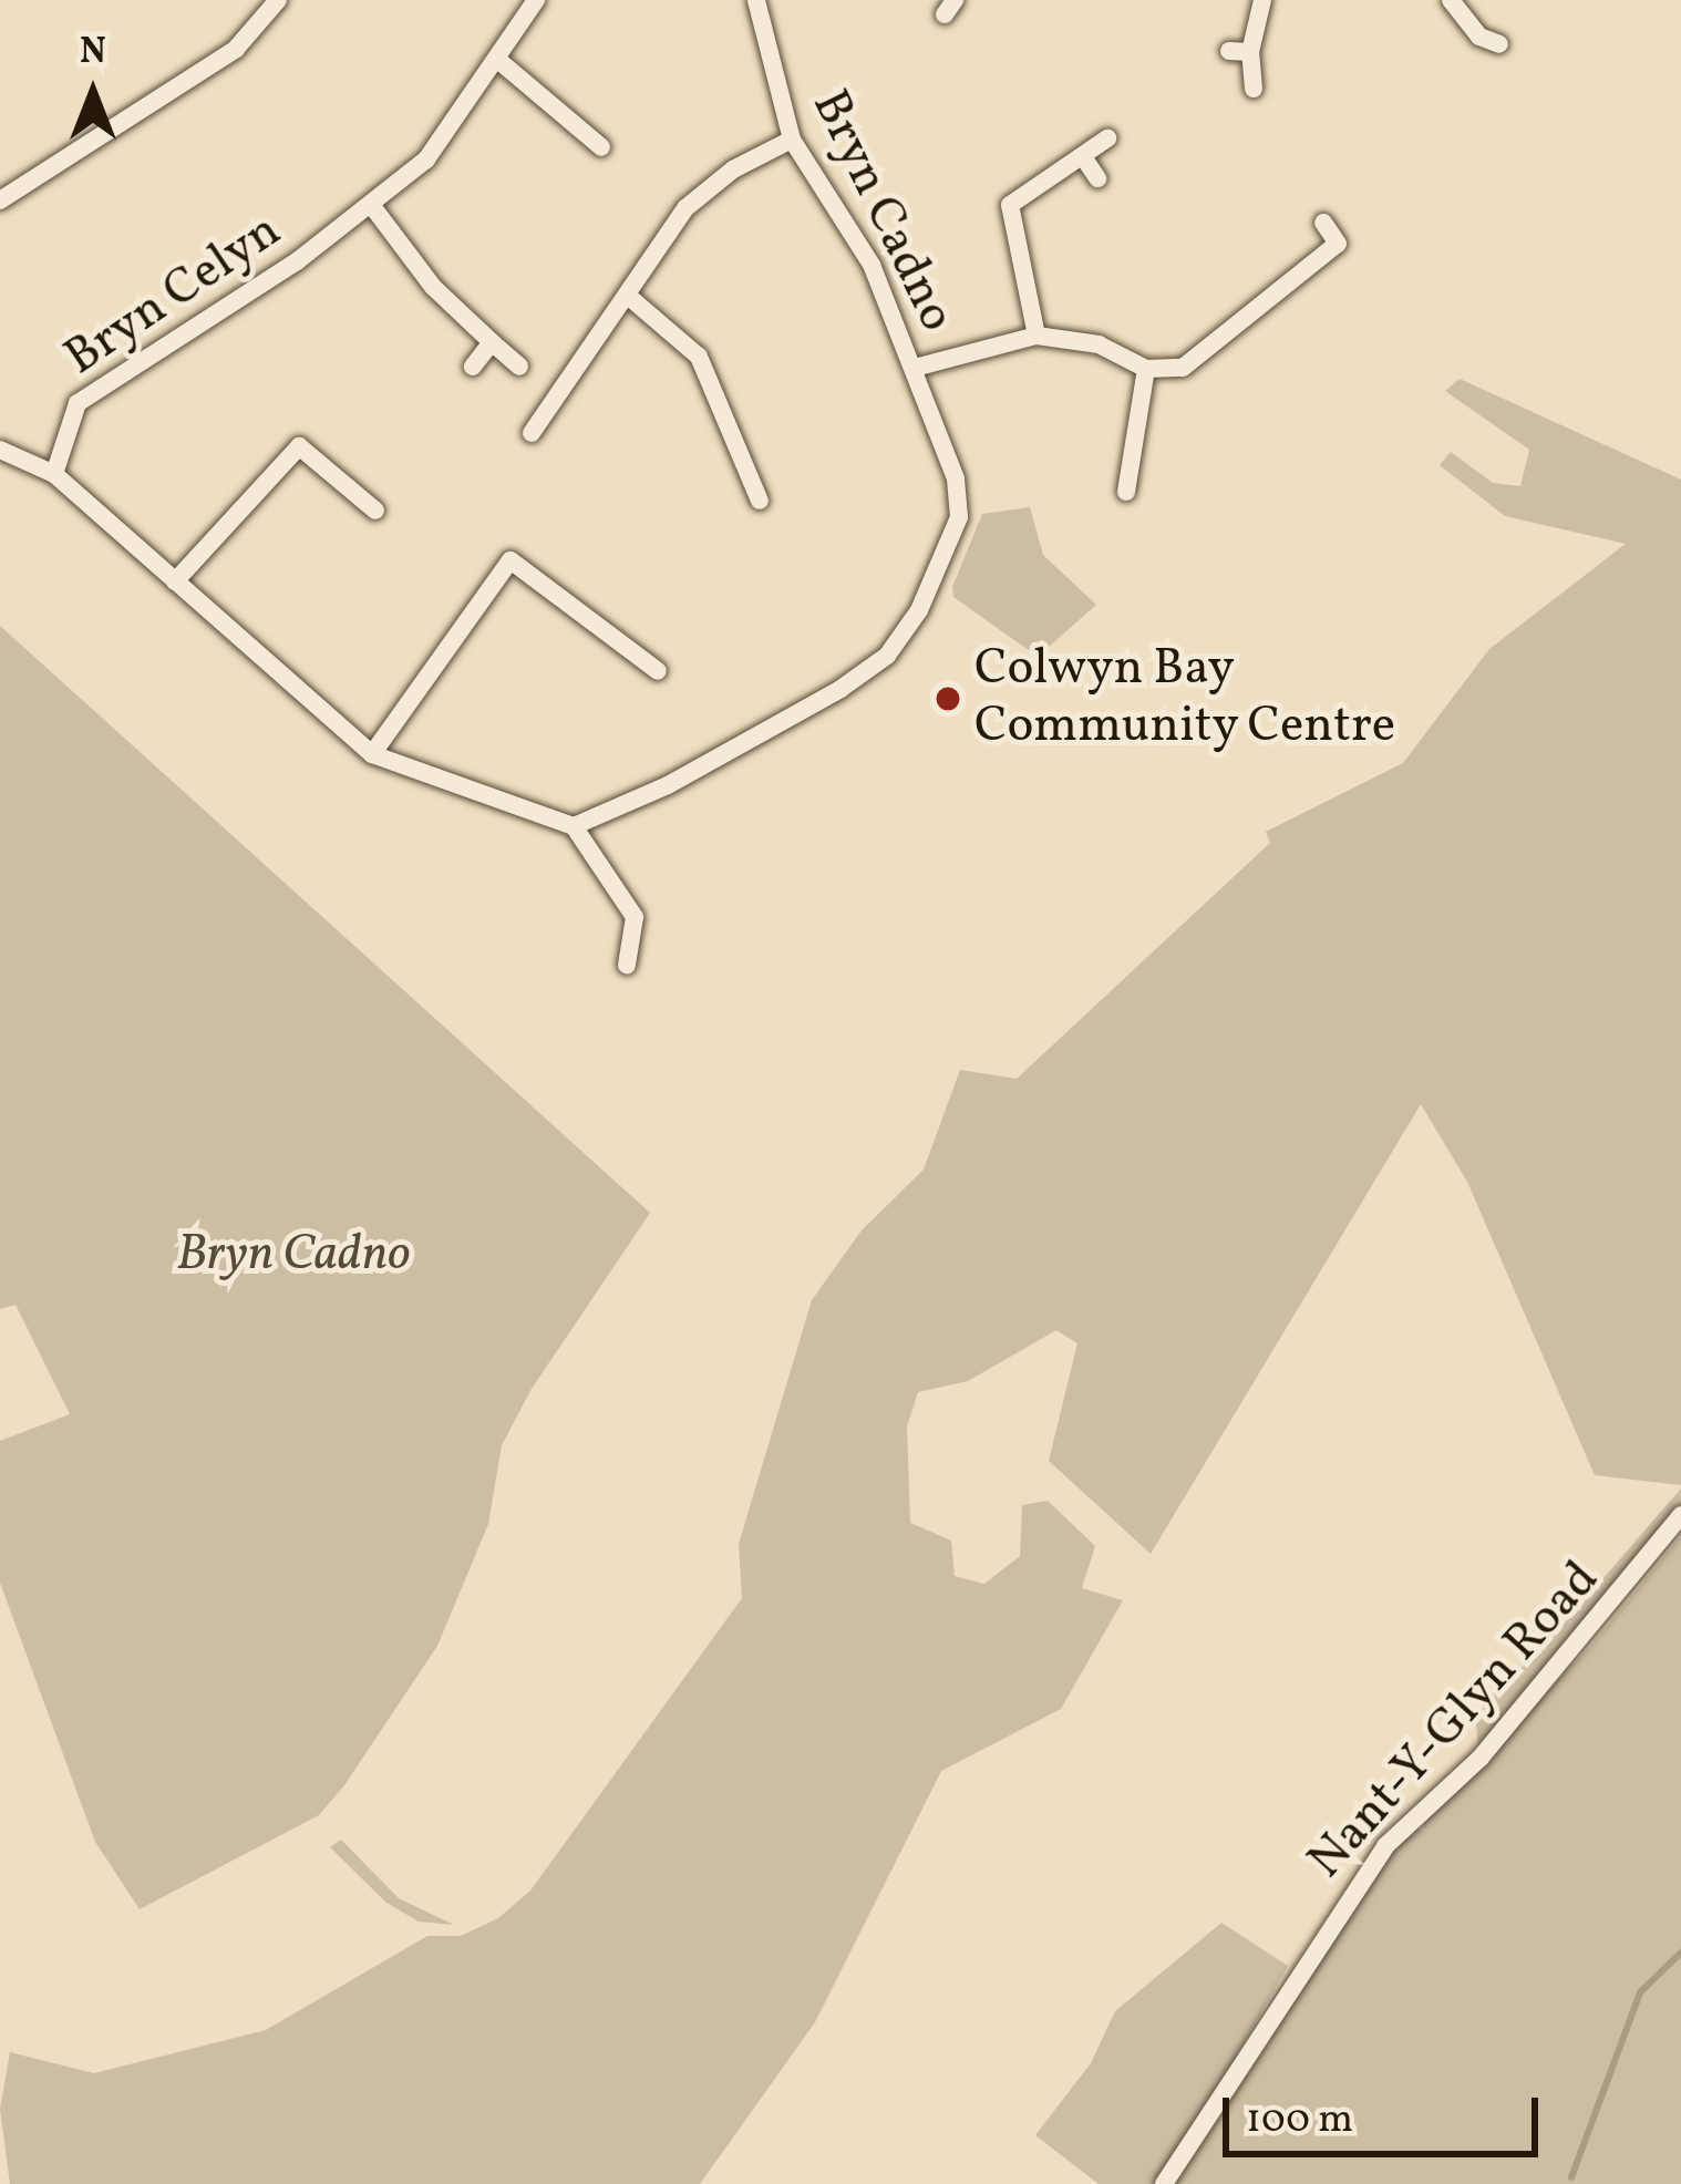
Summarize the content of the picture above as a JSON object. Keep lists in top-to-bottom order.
{
  "streets": {
    "street": ["Bryn Cadno", "Bryn Celyn", "Nant-Y-Glyn Road"]
  },
  "parks": ["Bryn Cadno"],
  "places": ["Colwyn Bay Community Centre"],
  "scale_bar": "100 m",
  "north": "top"
}
